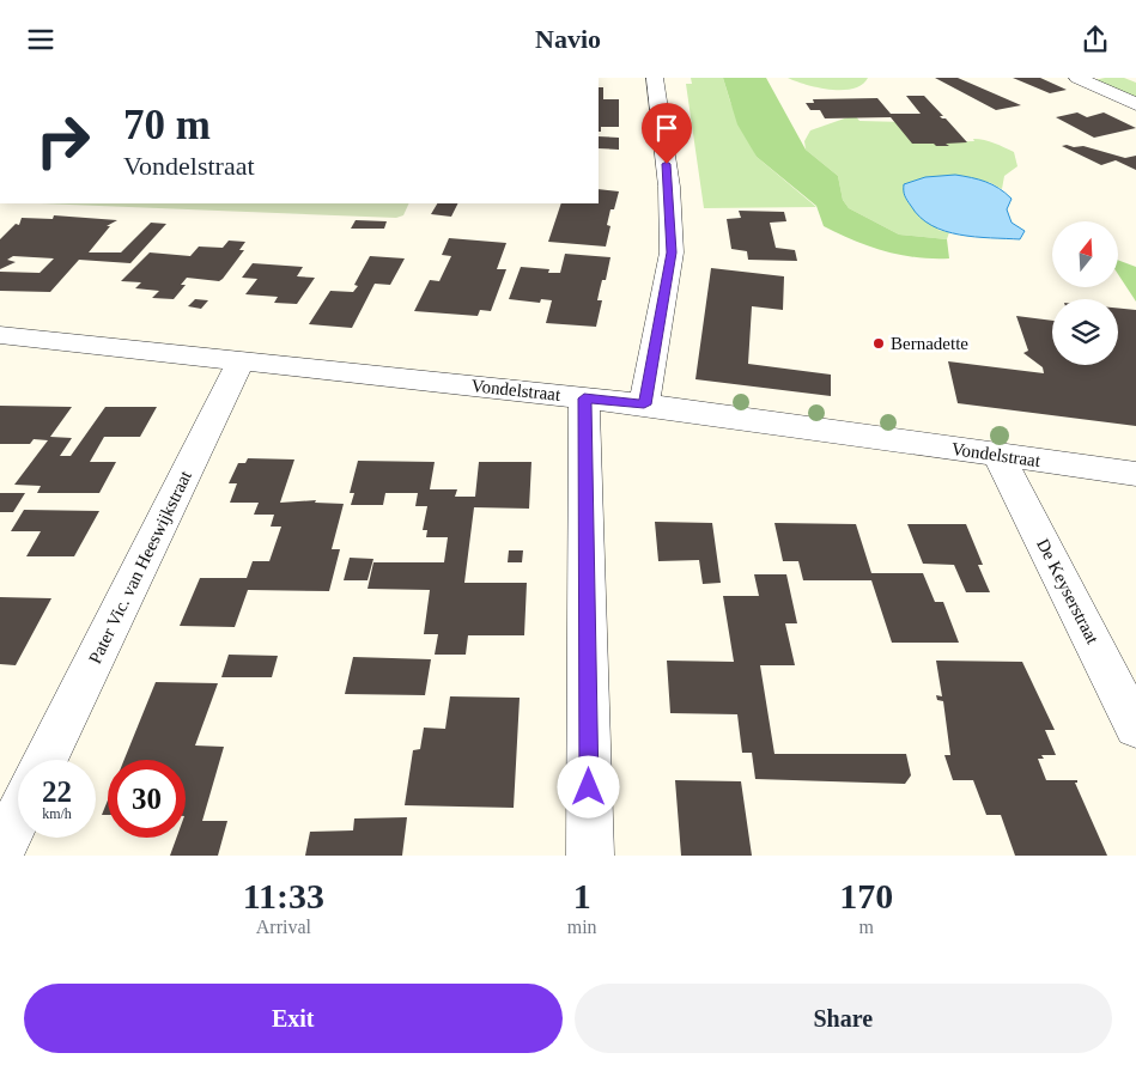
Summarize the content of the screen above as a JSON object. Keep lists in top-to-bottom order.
{
  "streets": {
    "street": ["Vondelstraat", "Pater Vic. van Heeswijkstraat", "De Keyserstraat"]
  },
  "crossings": [
    ["Vondelstraat", "Pater Vic. van Heeswijkstraat"],
    ["Vondelstraat", "De Keyserstraat"]
  ],
  "places": ["Bernadette"],
  "north": "top",
  "page": {
    "header": "Navio",
    "turn": ["70 m", "Vondelstraat"],
    "speed": "22 km/h",
    "limit": "30",
    "eta": [
      "11:33",
      "Arrival",
      "1",
      "min",
      "170",
      "m"
    ],
    "buttons": ["Exit", "Share"]
  }
}
